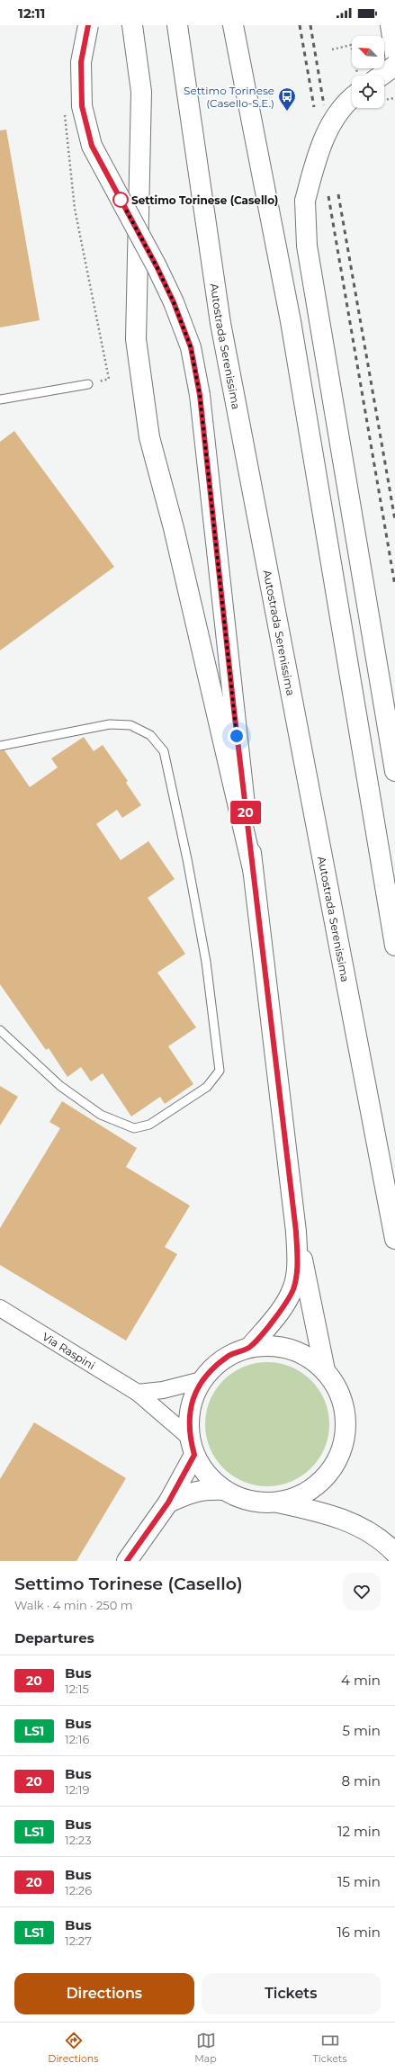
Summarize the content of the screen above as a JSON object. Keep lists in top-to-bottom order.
{
  "streets": {
    "main road": ["Autostrada Serenissima"],
    "street": ["Via Raspini"]
  },
  "places": {
    "bus stop": ["Settimo Torinese (Casello-S.E.)"],
    "other": ["Settimo Torinese (Casello)"]
  },
  "lines": ["bus line 20"],
  "north": "top left",
  "page": {
    "status": "12:11",
    "on_map": "20",
    "heading": [
      ["Settimo Torinese (Casello)", "Walk · 4 min · 250 m"],
      "Departures"
    ],
    "list": [
      {
        "mark": "20",
        "name": "Bus",
        "note": "12:15",
        "value": "4 min"
      },
      {
        "mark": "LS1",
        "name": "Bus",
        "note": "12:16",
        "value": "5 min"
      },
      {
        "mark": "20",
        "name": "Bus",
        "note": "12:19",
        "value": "8 min"
      },
      {
        "mark": "LS1",
        "name": "Bus",
        "note": "12:23",
        "value": "12 min"
      },
      {
        "mark": "20",
        "name": "Bus",
        "note": "12:26",
        "value": "15 min"
      },
      {
        "mark": "LS1",
        "name": "Bus",
        "note": "12:27",
        "value": "16 min"
      }
    ],
    "buttons": ["Directions", "Tickets"],
    "tabs": ["Directions", "Map", "Tickets"]
  }
}
